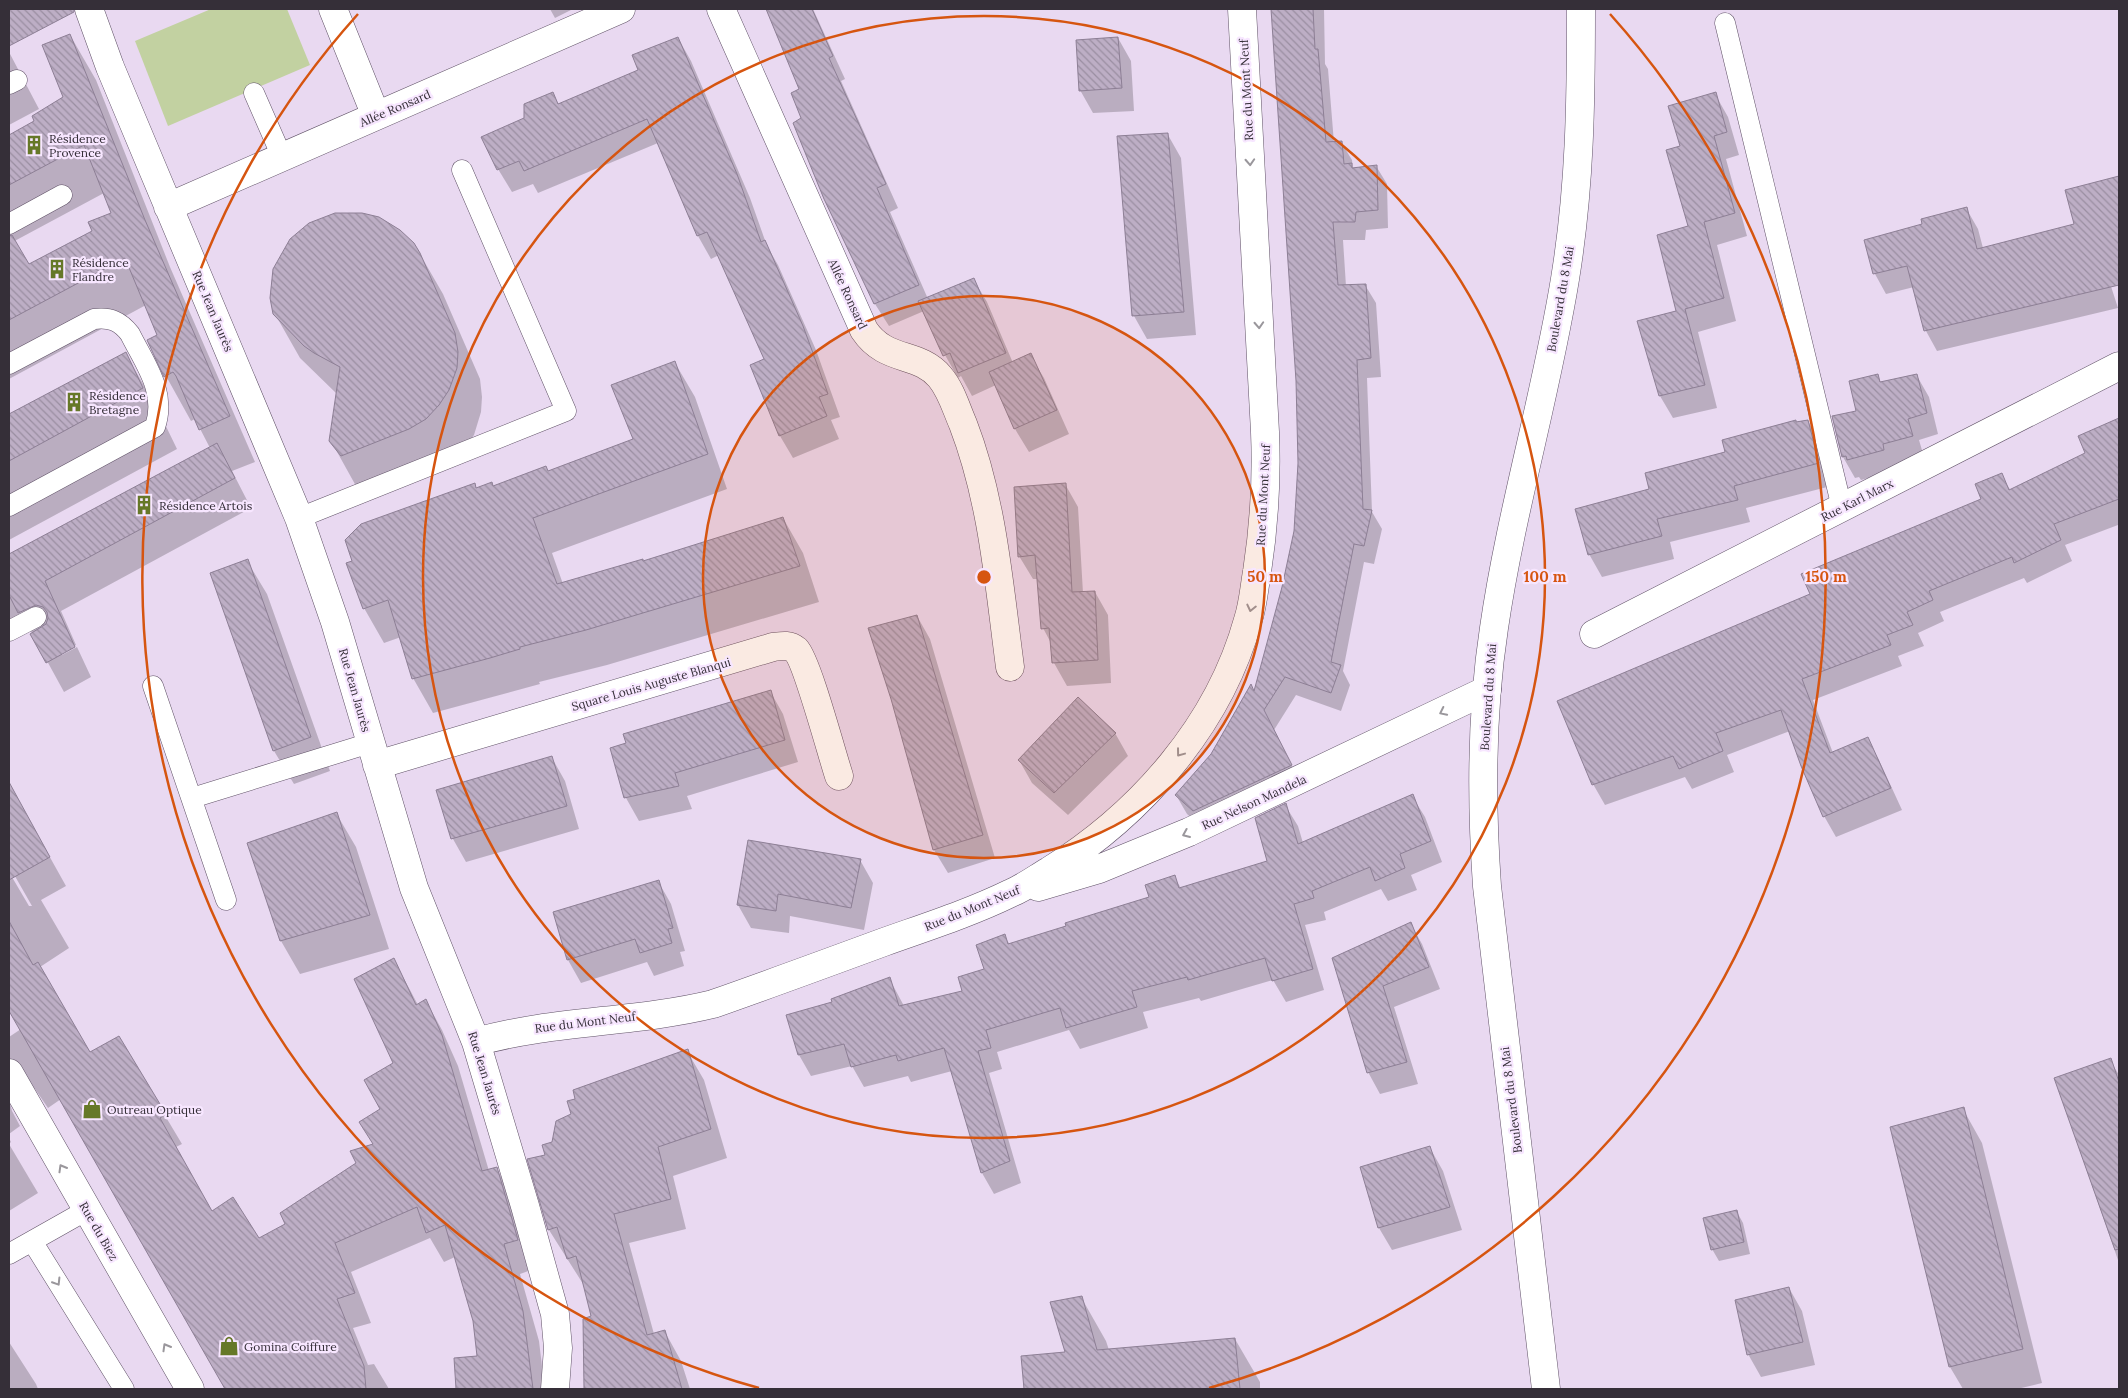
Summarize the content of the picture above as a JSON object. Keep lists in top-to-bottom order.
{
  "streets": {
    "street": [
      "Rue du Mont Neuf",
      "Allée Ronsard",
      "Boulevard du 8 Mai",
      "Rue Jean Jaurès",
      "Rue Karl Marx",
      "Square Louis Auguste Blanqui",
      "Rue Nelson Mandela",
      "Rue du Biez"
    ]
  },
  "crossings": [
    ["Rue du Mont Neuf", "Rue Jean Jaurès"],
    ["Rue du Mont Neuf", "Rue Nelson Mandela"],
    ["Allée Ronsard", "Rue Jean Jaurès"],
    ["Boulevard du 8 Mai", "Rue Nelson Mandela"],
    ["Rue Jean Jaurès", "Square Louis Auguste Blanqui"]
  ],
  "one_way": ["Rue du Mont Neuf", "Rue Nelson Mandela", "Rue du Biez"],
  "places": {
    "building": [
      "Résidence Provence",
      "Résidence Flandre",
      "Résidence Bretagne",
      "Résidence Artois"
    ],
    "shop": ["Outreau Optique", "Gomina Coiffure"]
  },
  "rings": ["50 m", "100 m", "150 m"]
}
